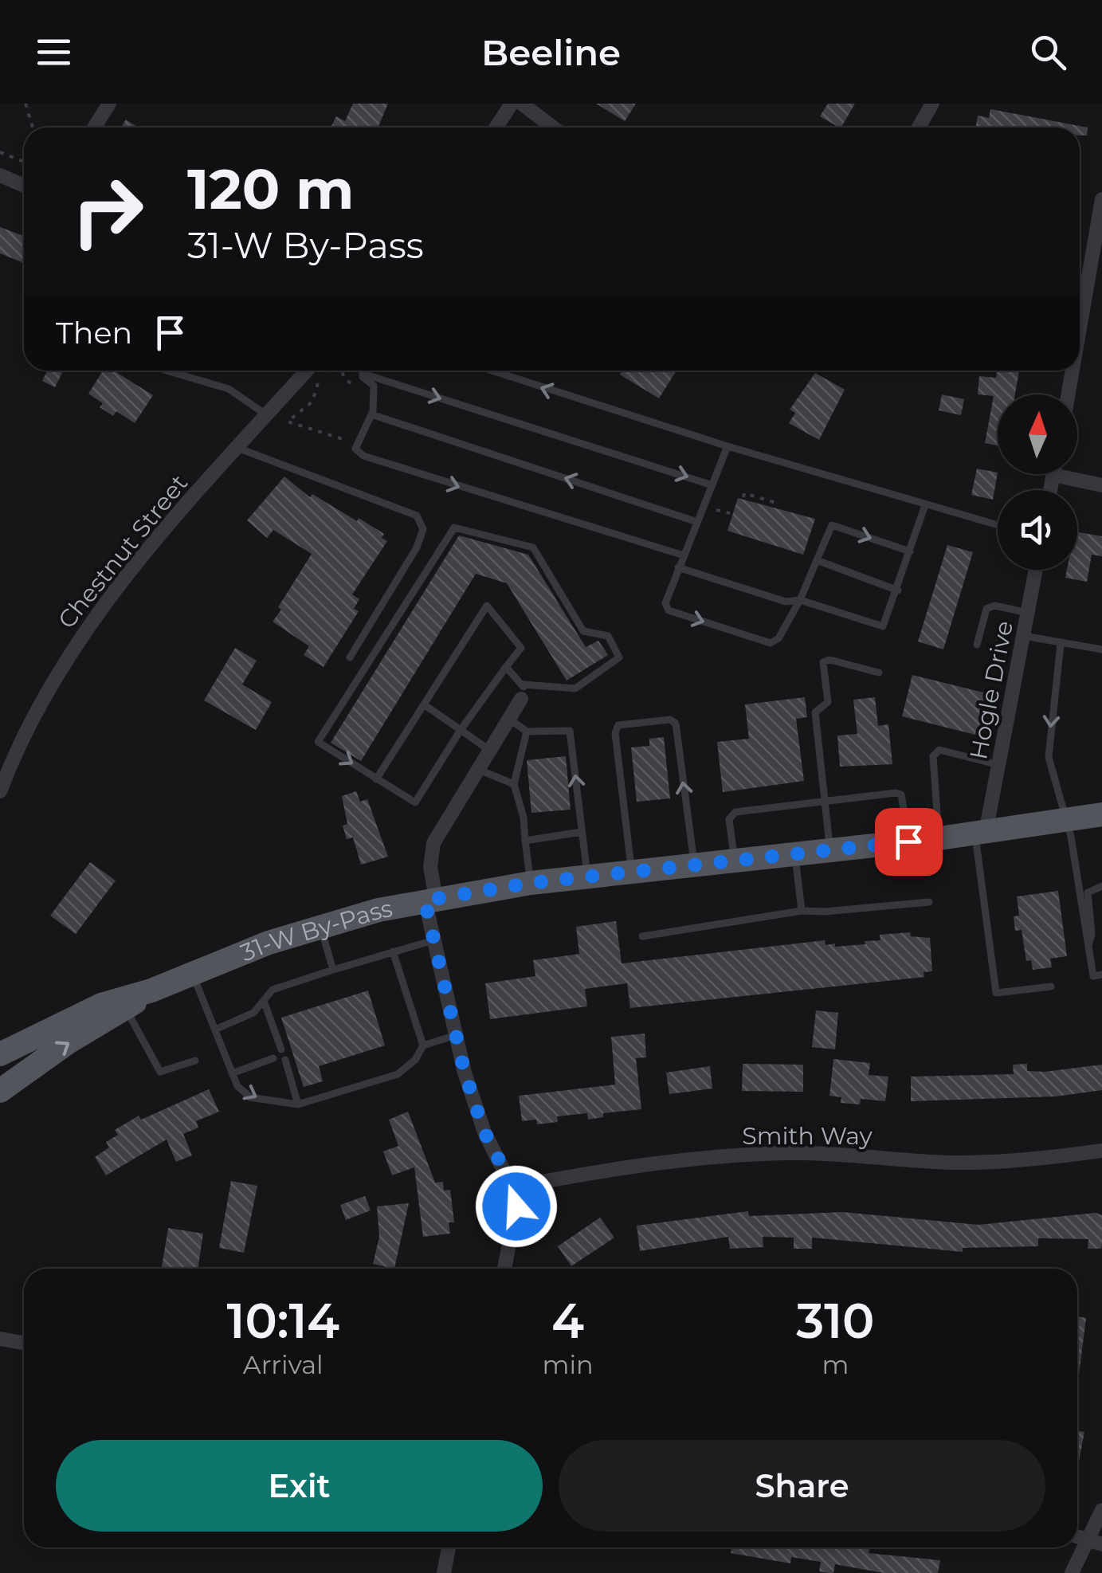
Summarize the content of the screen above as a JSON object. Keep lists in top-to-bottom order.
{
  "streets": {
    "main road": ["31-W By-Pass"],
    "street": ["Chestnut Street", "Hogle Drive", "Smith Way"]
  },
  "crossings": [
    ["Hogle Drive", "31-W By-Pass"]
  ],
  "north": "top",
  "page": {
    "header": "Beeline",
    "turn": ["120 m", "31-W By-Pass"],
    "then": "Then",
    "eta": [
      "10:14",
      "Arrival",
      "4",
      "min",
      "310",
      "m"
    ],
    "buttons": ["Exit", "Share"]
  }
}
